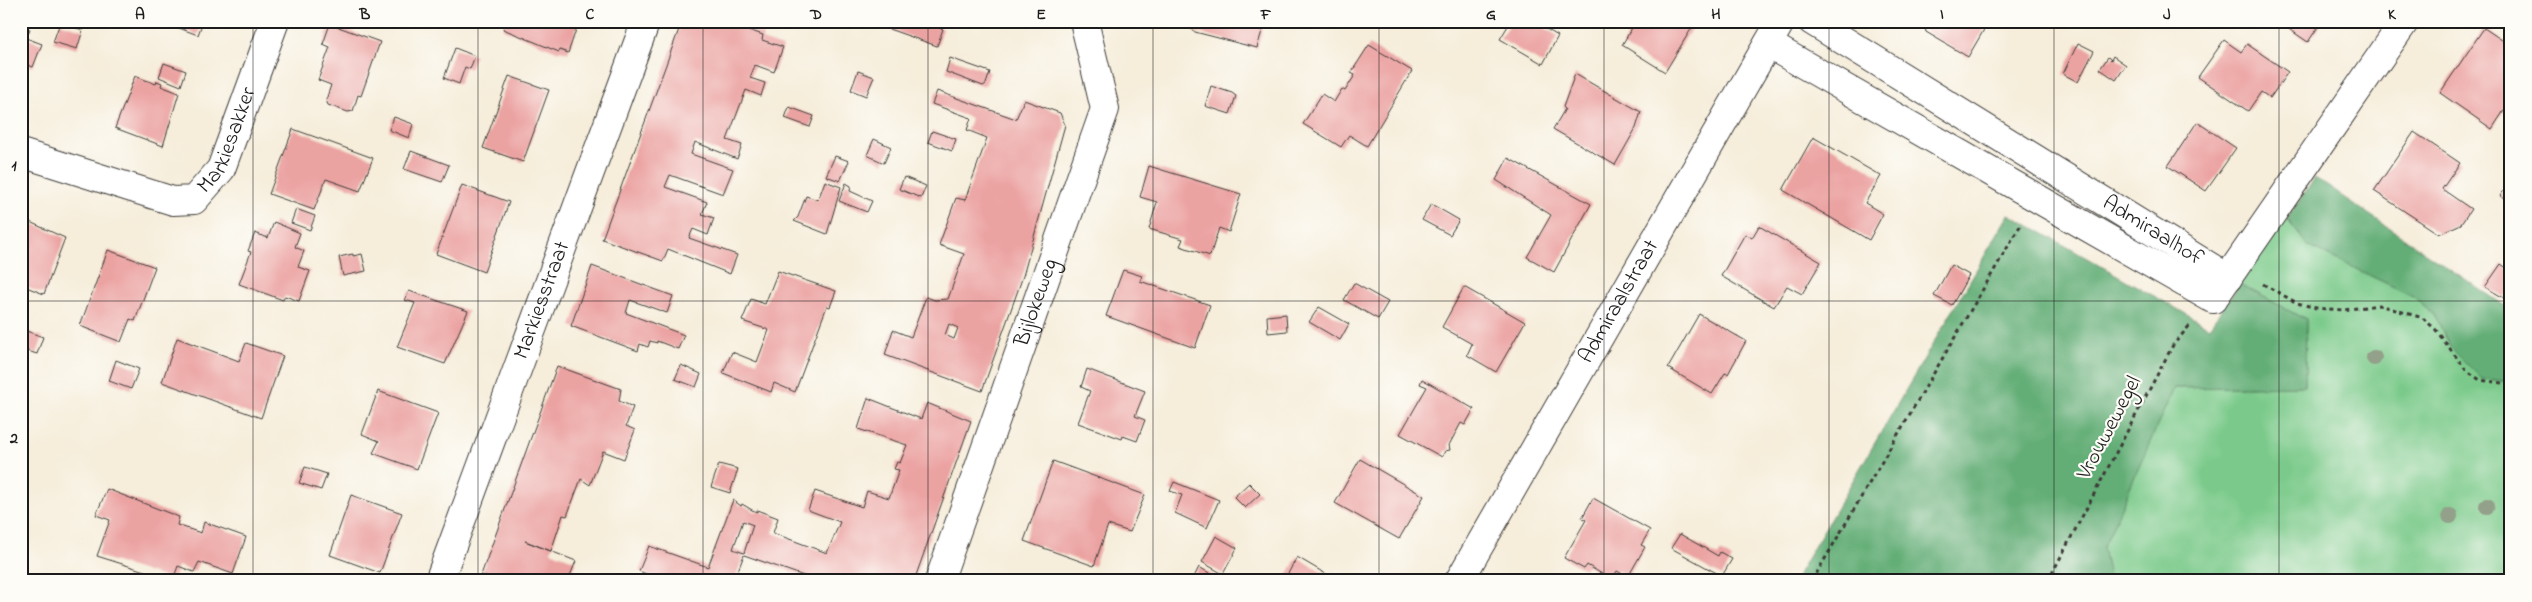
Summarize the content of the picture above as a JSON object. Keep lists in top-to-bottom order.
{
  "streets": {
    "street": [
      "Markiesakker",
      "Admiraalhof",
      "Markiesstraat",
      "Admiraalstraat",
      "Bijlokeweg"
    ],
    "path": ["Vrouwewegel"]
  },
  "crossings": [
    ["Admiraalhof", "Admiraalstraat"],
    ["Admiraalhof", "Vrouwewegel"]
  ],
  "grid": {
    "columns": [
      "A",
      "B",
      "C",
      "D",
      "E",
      "F",
      "G",
      "H",
      "I",
      "J",
      "K"
    ],
    "rows": ["1", "2"]
  }
}
